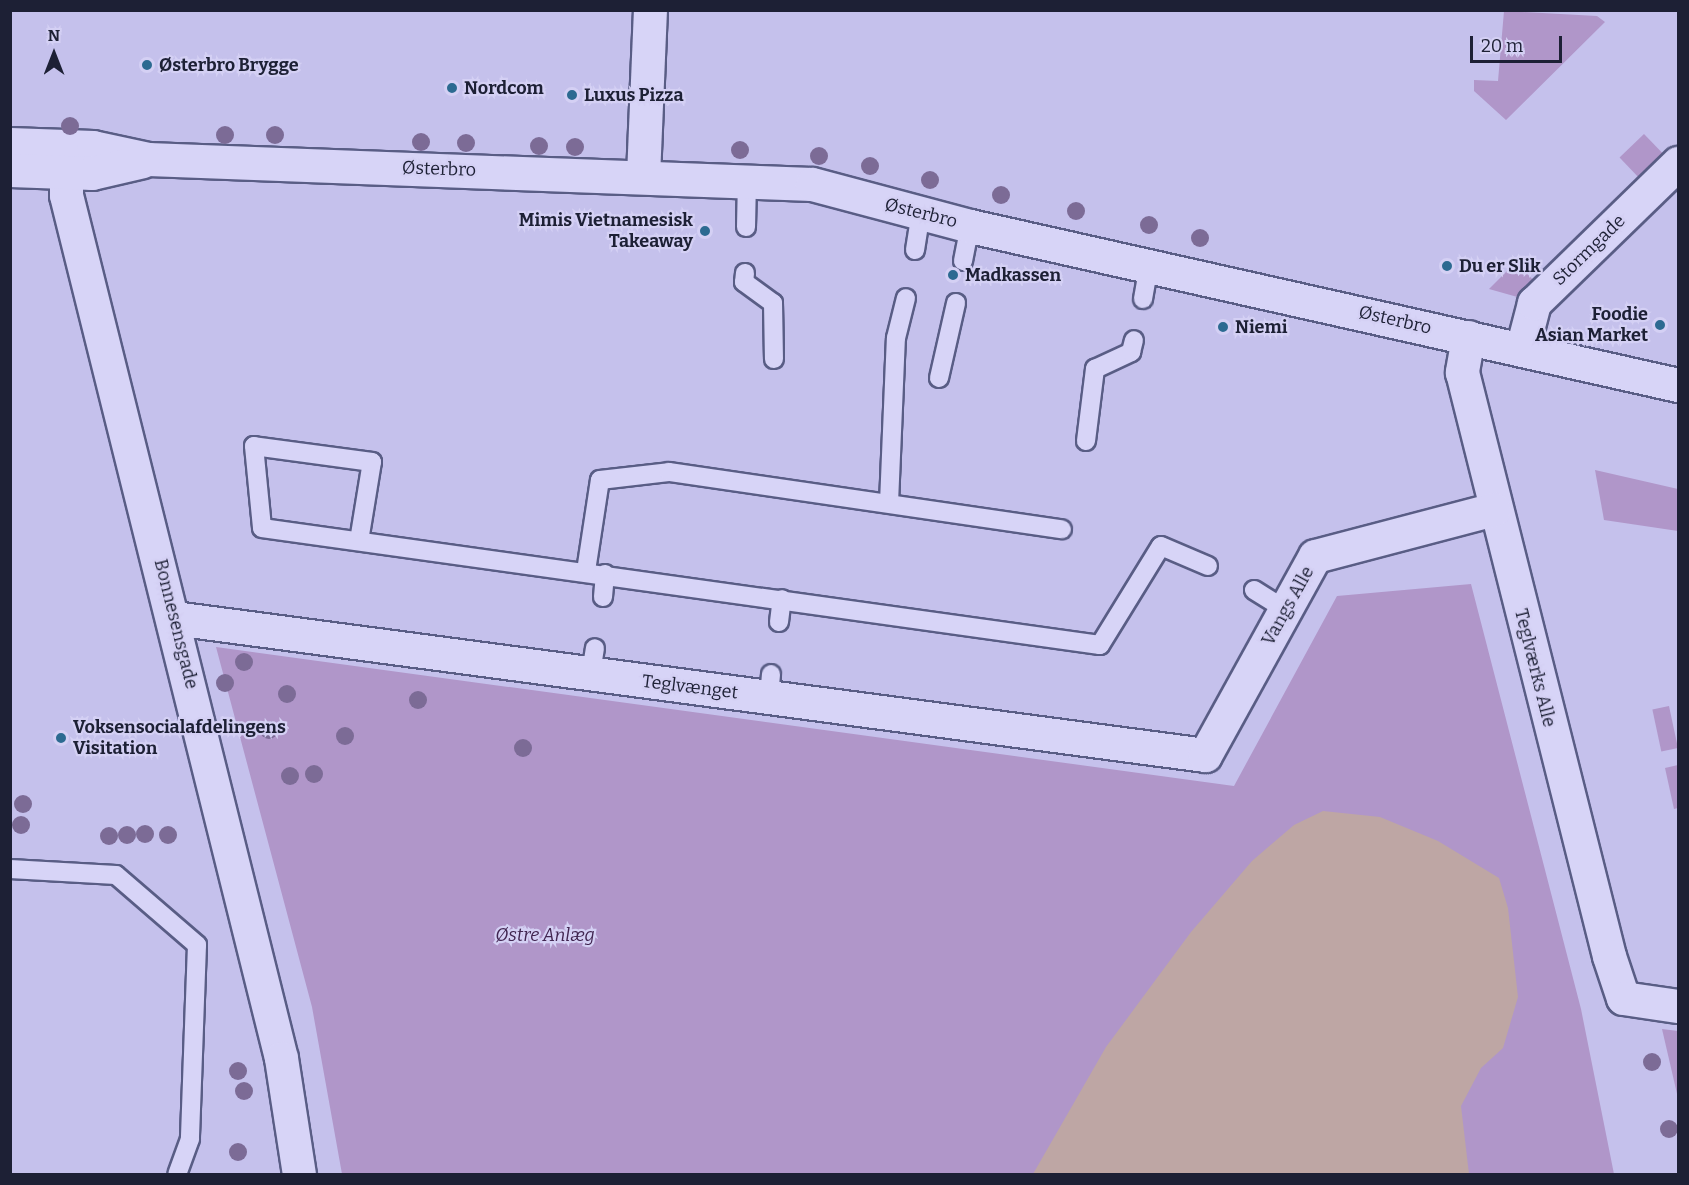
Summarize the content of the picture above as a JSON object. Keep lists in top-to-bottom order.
{
  "streets": {
    "street": [
      "Østerbro",
      "Stormgade",
      "Vangs Alle",
      "Bonnesensgade",
      "Teglværks Alle",
      "Teglvænget"
    ]
  },
  "crossings": [
    ["Østerbro", "Stormgade"],
    ["Østerbro", "Bonnesensgade"],
    ["Østerbro", "Teglværks Alle"],
    ["Vangs Alle", "Teglværks Alle"],
    ["Vangs Alle", "Teglvænget"],
    ["Bonnesensgade", "Teglvænget"]
  ],
  "parks": ["Østre Anlæg"],
  "places": [
    "Østerbro Brygge",
    "Nordcom",
    "Luxus Pizza",
    "Mimis Vietnamesisk Takeaway",
    "Du er Slik",
    "Madkassen",
    "Foodie Asian Market",
    "Niemi",
    "Voksensocialafdelingens Visitation"
  ],
  "scale_bar": "20 m",
  "north": "top"
}
